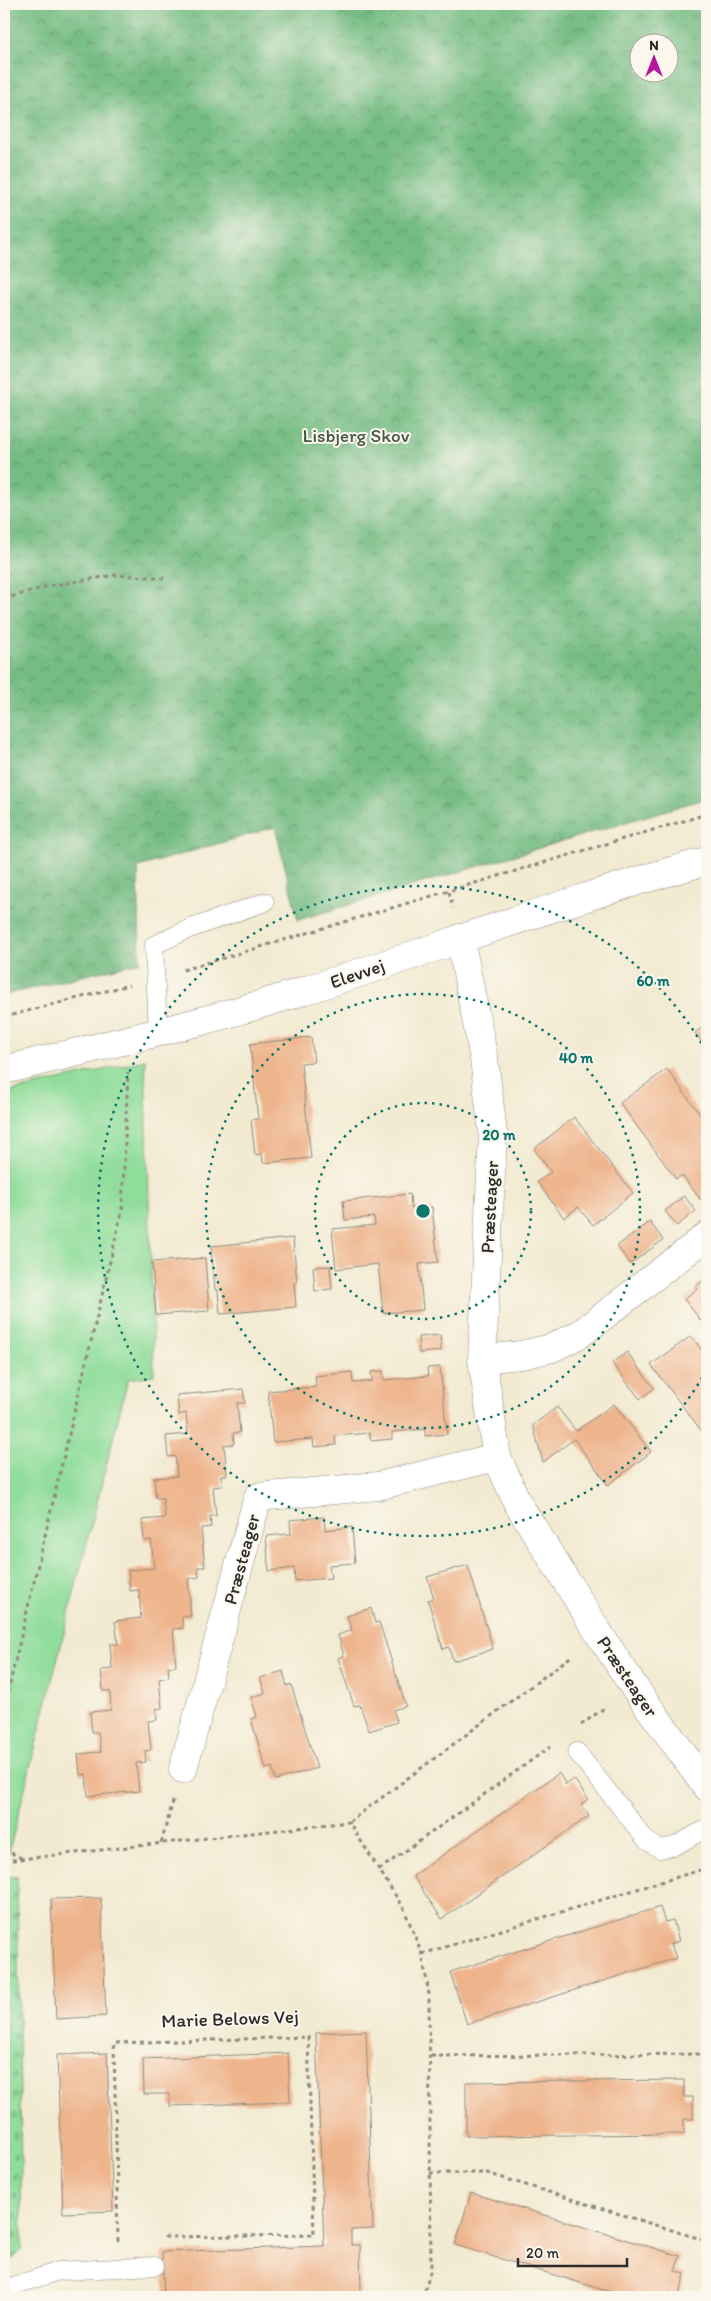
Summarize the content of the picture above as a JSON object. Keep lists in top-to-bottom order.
{
  "streets": {
    "street": ["Elevvej", "Præsteager"],
    "path": ["Marie Belows Vej"]
  },
  "crossings": [
    ["Elevvej", "Præsteager"]
  ],
  "parks": ["Lisbjerg Skov"],
  "scale_bar": "20 m",
  "north": "top",
  "rings": ["60 m", "40 m", "20 m"]
}
